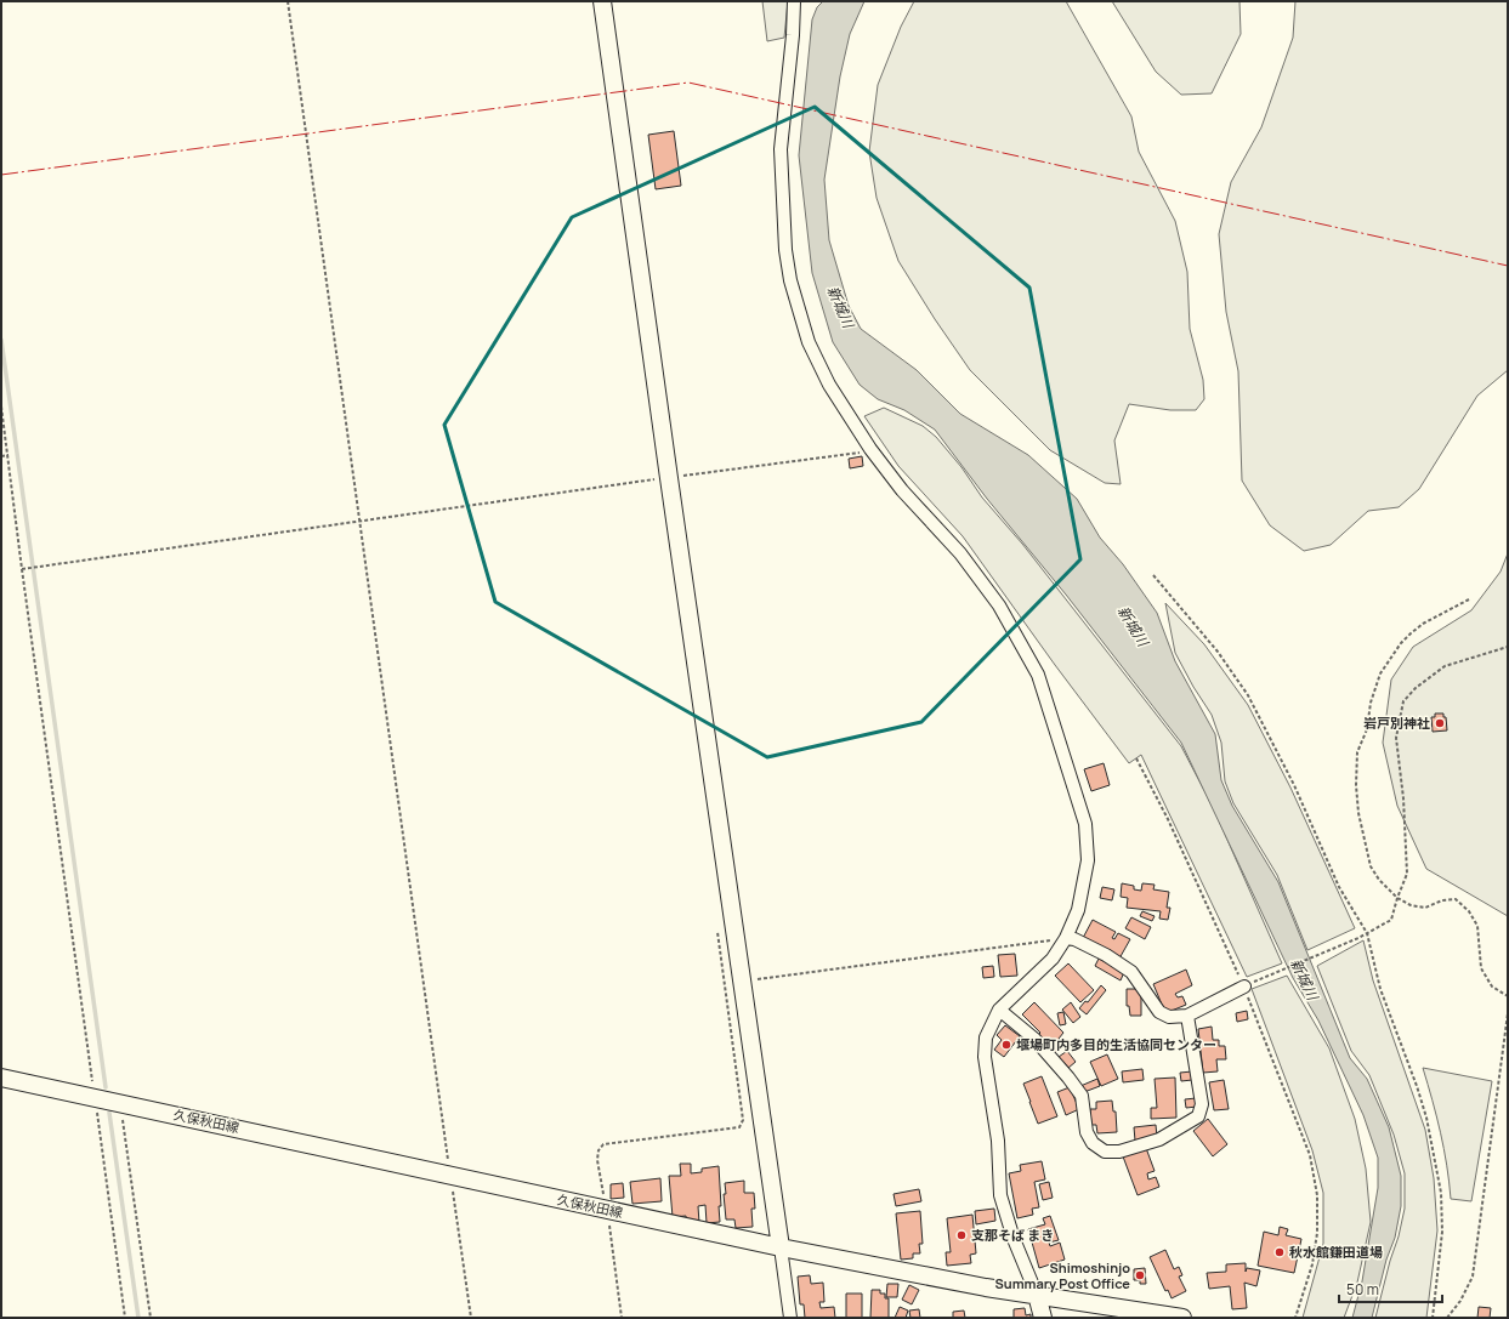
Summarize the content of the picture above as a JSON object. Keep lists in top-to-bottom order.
{
  "streets": {
    "street": ["久保秋田線"]
  },
  "water": ["新城川"],
  "places": [
    "岩戸別神社",
    "堰場町内多目的生活協同センター",
    "支那そば まき",
    "秋水館鎌田道場",
    "Shimoshinjo Summary Post Office"
  ],
  "scale_bar": "50 m"
}
